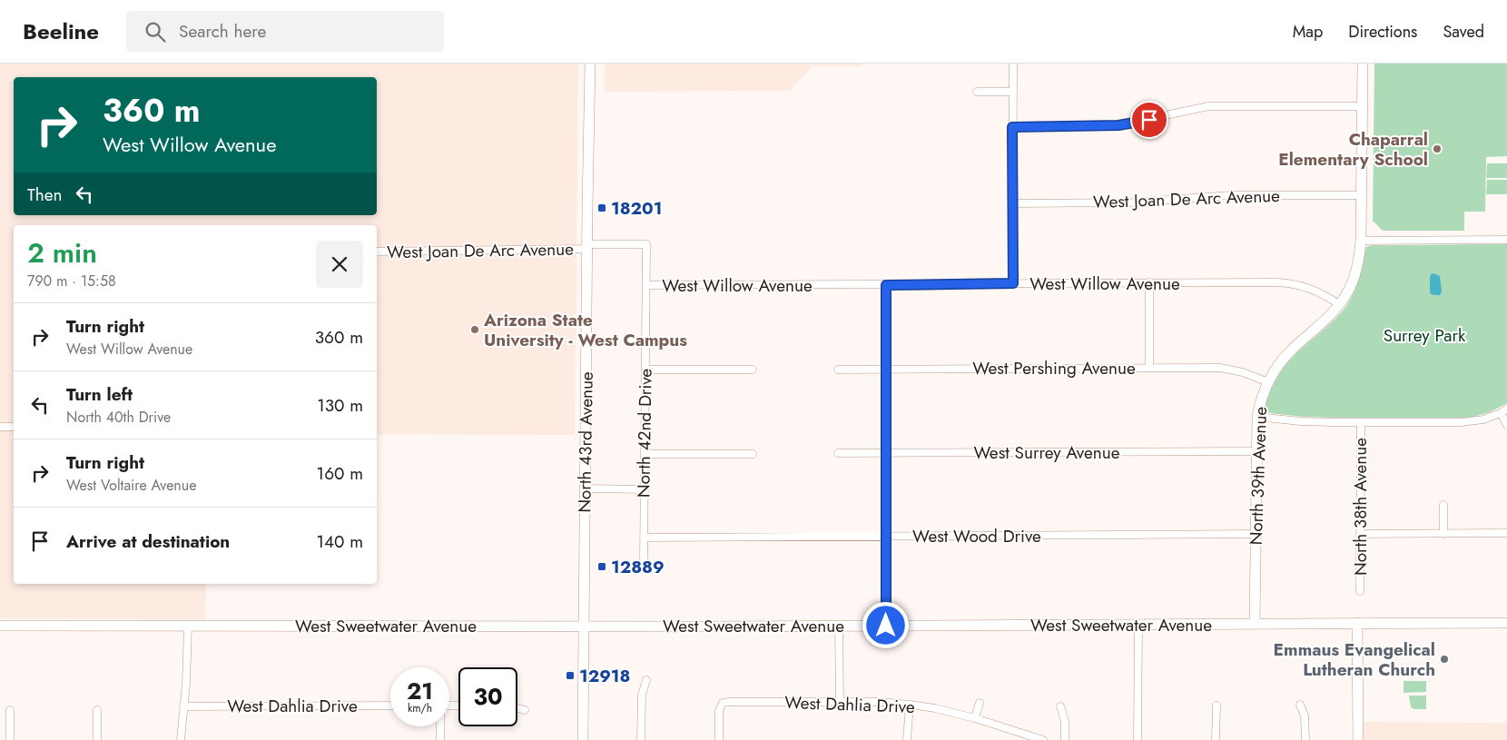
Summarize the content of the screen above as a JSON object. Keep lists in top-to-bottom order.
{
  "streets": {
    "street": [
      "West Joan De Arc Avenue",
      "West Willow Avenue",
      "West Pershing Avenue",
      "North 42nd Drive",
      "North 43rd Avenue",
      "West Surrey Avenue",
      "North 39th Avenue",
      "North 38th Avenue",
      "West Wood Drive",
      "West Sweetwater Avenue",
      "West Dahlia Drive"
    ]
  },
  "crossings": [
    ["West Joan De Arc Avenue", "North 42nd Drive"],
    ["West Joan De Arc Avenue", "North 43rd Avenue"],
    ["West Joan De Arc Avenue", "North 39th Avenue"],
    ["West Willow Avenue", "North 42nd Drive"],
    ["West Willow Avenue", "North 39th Avenue"],
    ["West Pershing Avenue", "North 39th Avenue"],
    ["North 42nd Drive", "West Wood Drive"],
    ["North 43rd Avenue", "West Sweetwater Avenue"],
    ["West Surrey Avenue", "North 39th Avenue"],
    ["North 39th Avenue", "West Wood Drive"],
    ["North 39th Avenue", "West Sweetwater Avenue"]
  ],
  "parks": ["Surrey Park"],
  "places": {
    "other": ["Chaparral Elementary School", "Arizona State University - West Campus", "Emmaus Evangelical Lutheran Church"],
    "transit": ["18201", "12889", "12918"]
  },
  "page": {
    "header": "Beeline",
    "search": "Search here",
    "nav": ["Map", "Directions", "Saved"],
    "turn": ["360 m", "West Willow Avenue"],
    "then": "Then",
    "heading": ["2 min", "790 m · 15:58"],
    "list": [
      {
        "name": "Turn right",
        "note": "West Willow Avenue",
        "value": "360 m"
      },
      {
        "name": "Turn left",
        "note": "North 40th Drive",
        "value": "130 m"
      },
      {
        "name": "Turn right",
        "note": "West Voltaire Avenue",
        "value": "160 m"
      },
      {
        "name": "Arrive at destination",
        "value": "140 m"
      }
    ],
    "speed": "21 km/h",
    "limit": "30"
  }
}
